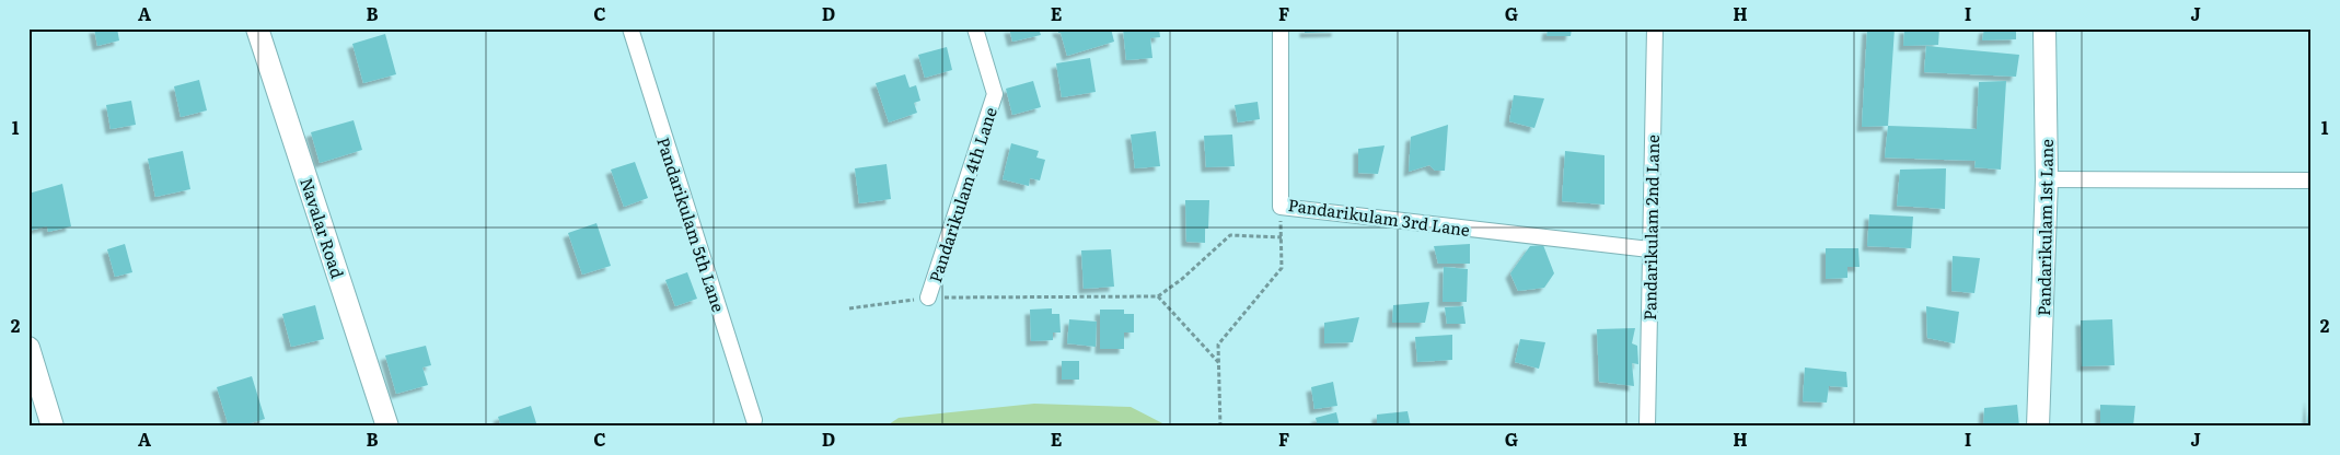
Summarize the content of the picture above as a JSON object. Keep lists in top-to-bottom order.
{
  "streets": {
    "street": [
      "Pandarikulam 4th Lane",
      "Pandarikulam 3rd Lane",
      "Pandarikulam 5th Lane",
      "Navalar Road",
      "Pandarikulam 2nd Lane",
      "Pandarikulam 1st Lane"
    ]
  },
  "crossings": [
    ["Pandarikulam 3rd Lane", "Pandarikulam 2nd Lane"]
  ],
  "grid": {
    "columns": [
      "A",
      "B",
      "C",
      "D",
      "E",
      "F",
      "G",
      "H",
      "I",
      "J"
    ],
    "rows": ["1", "2"]
  }
}
